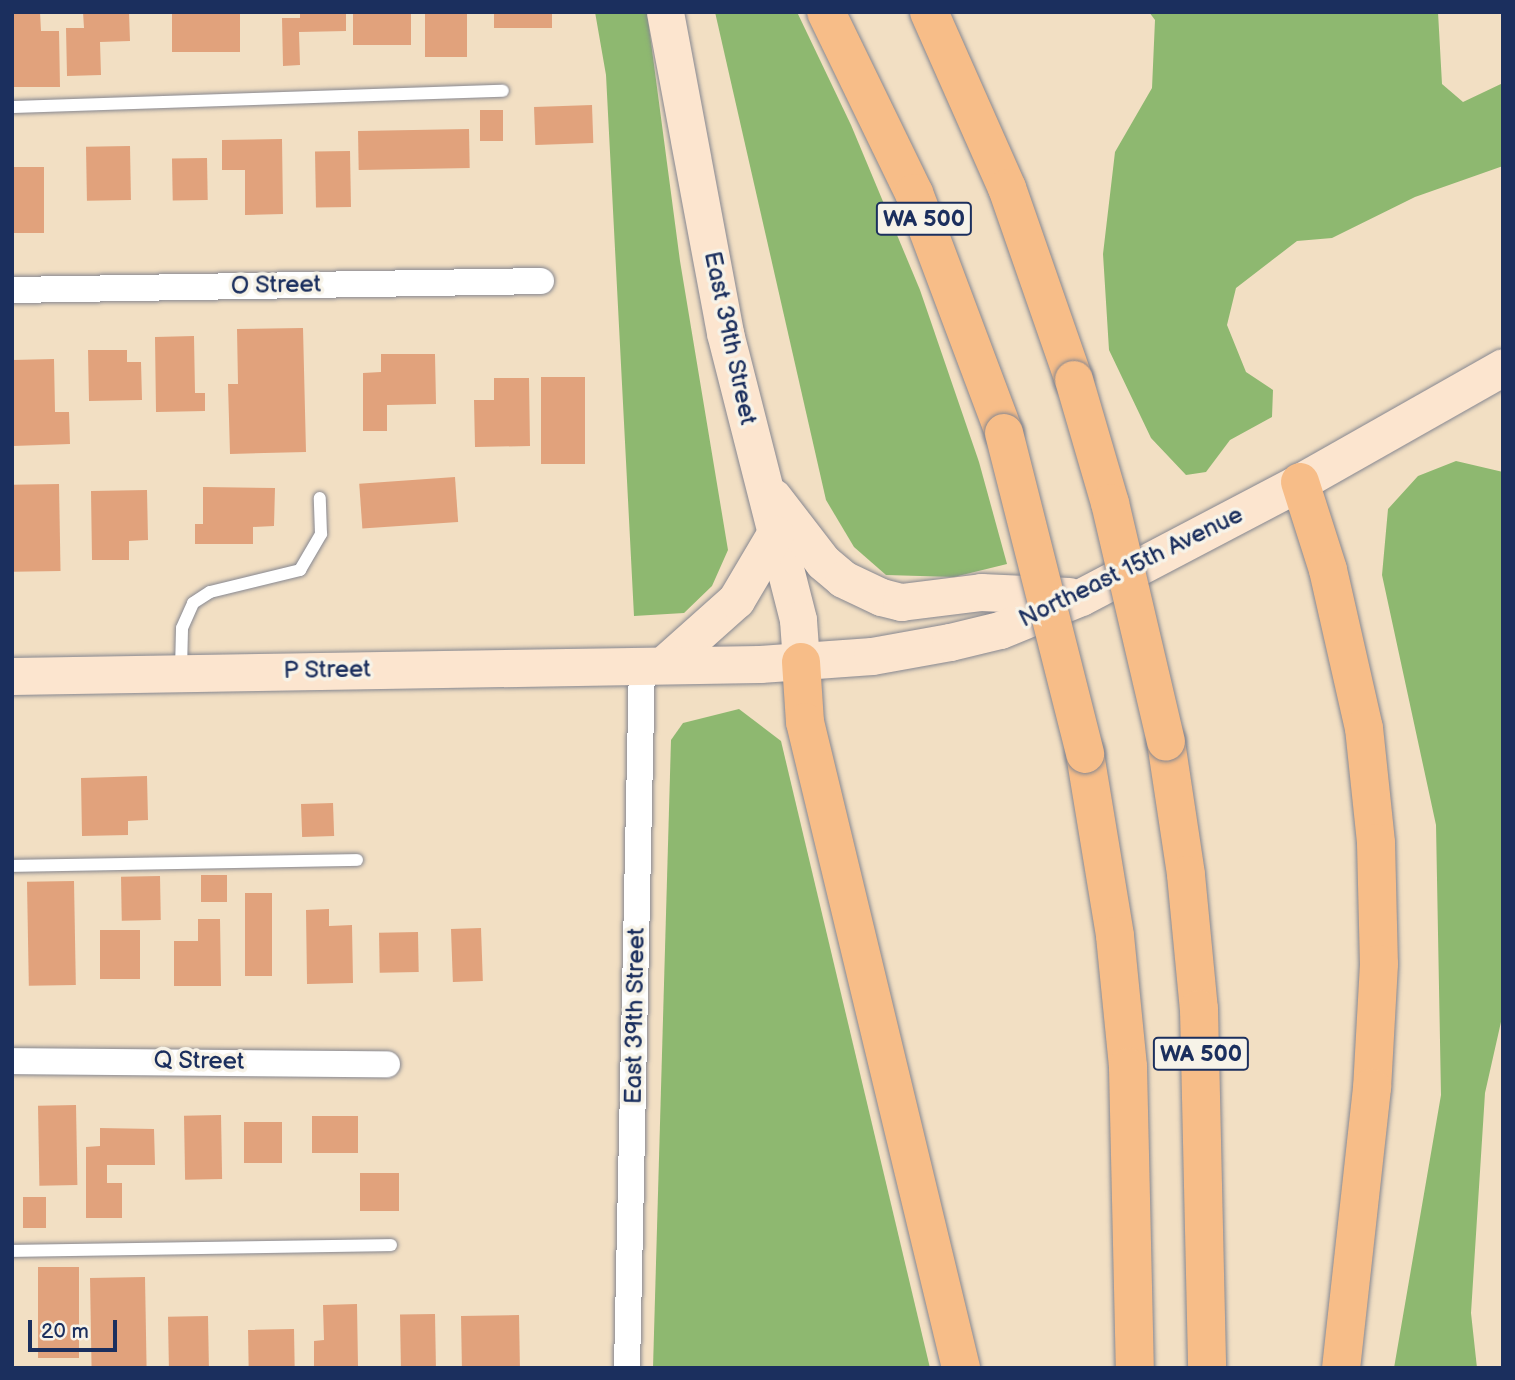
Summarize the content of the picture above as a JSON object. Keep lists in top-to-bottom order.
{
  "streets": {
    "highway": ["WA 500"],
    "main road": ["East 39th Street", "Northeast 15th Avenue", "P Street"],
    "street": ["O Street", "Q Street"]
  },
  "crossings": [
    ["East 39th Street", "Northeast 15th Avenue"],
    ["East 39th Street", "P Street"],
    ["Northeast 15th Avenue", "P Street"]
  ],
  "scale_bar": "20 m"
}
